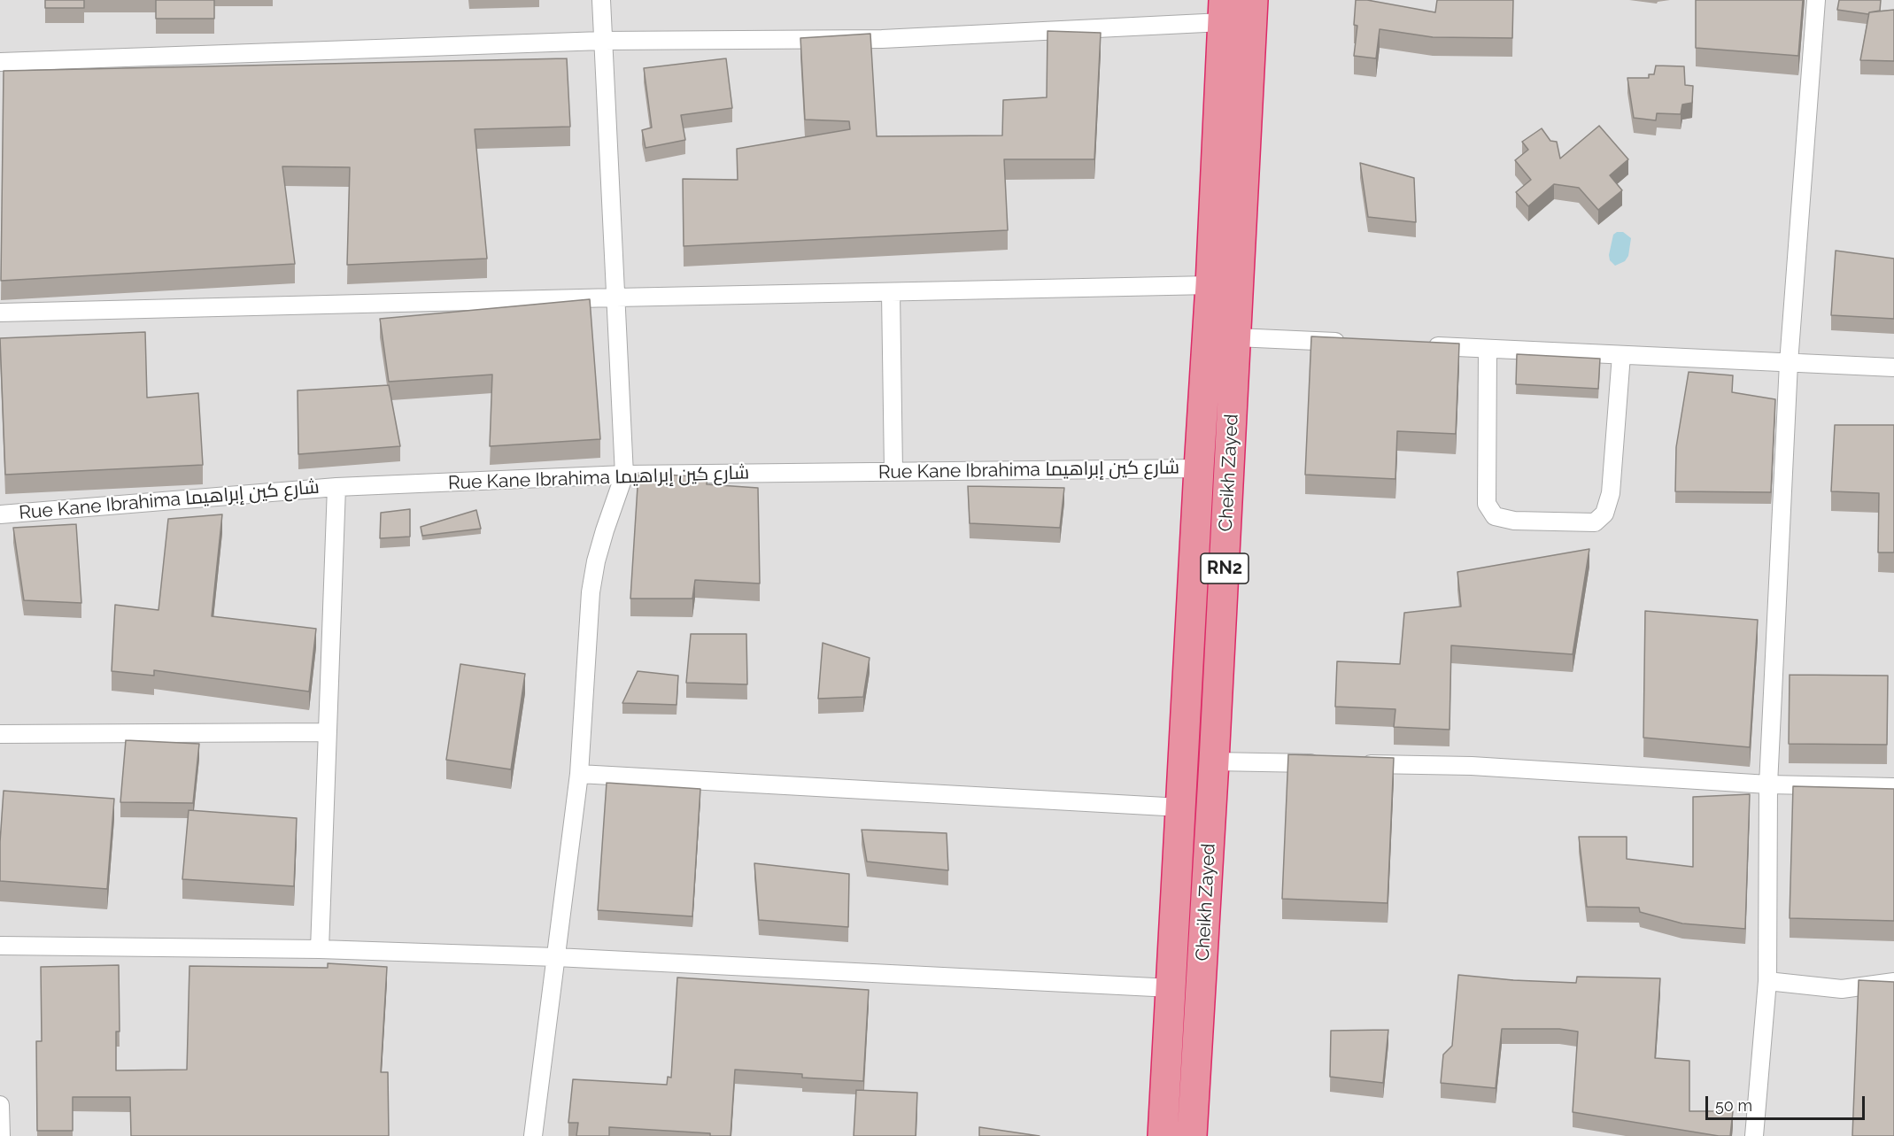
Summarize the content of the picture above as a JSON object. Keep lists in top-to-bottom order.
{
  "streets": {
    "highway": ["Cheikh Zayed", "RN2"],
    "street": ["Rue Kane Ibrahima شارع كين إبراهيما"]
  },
  "crossings": [
    ["Rue Kane Ibrahima شارع كين إبراهيما", "Cheikh Zayed"]
  ],
  "scale_bar": "50 m"
}
